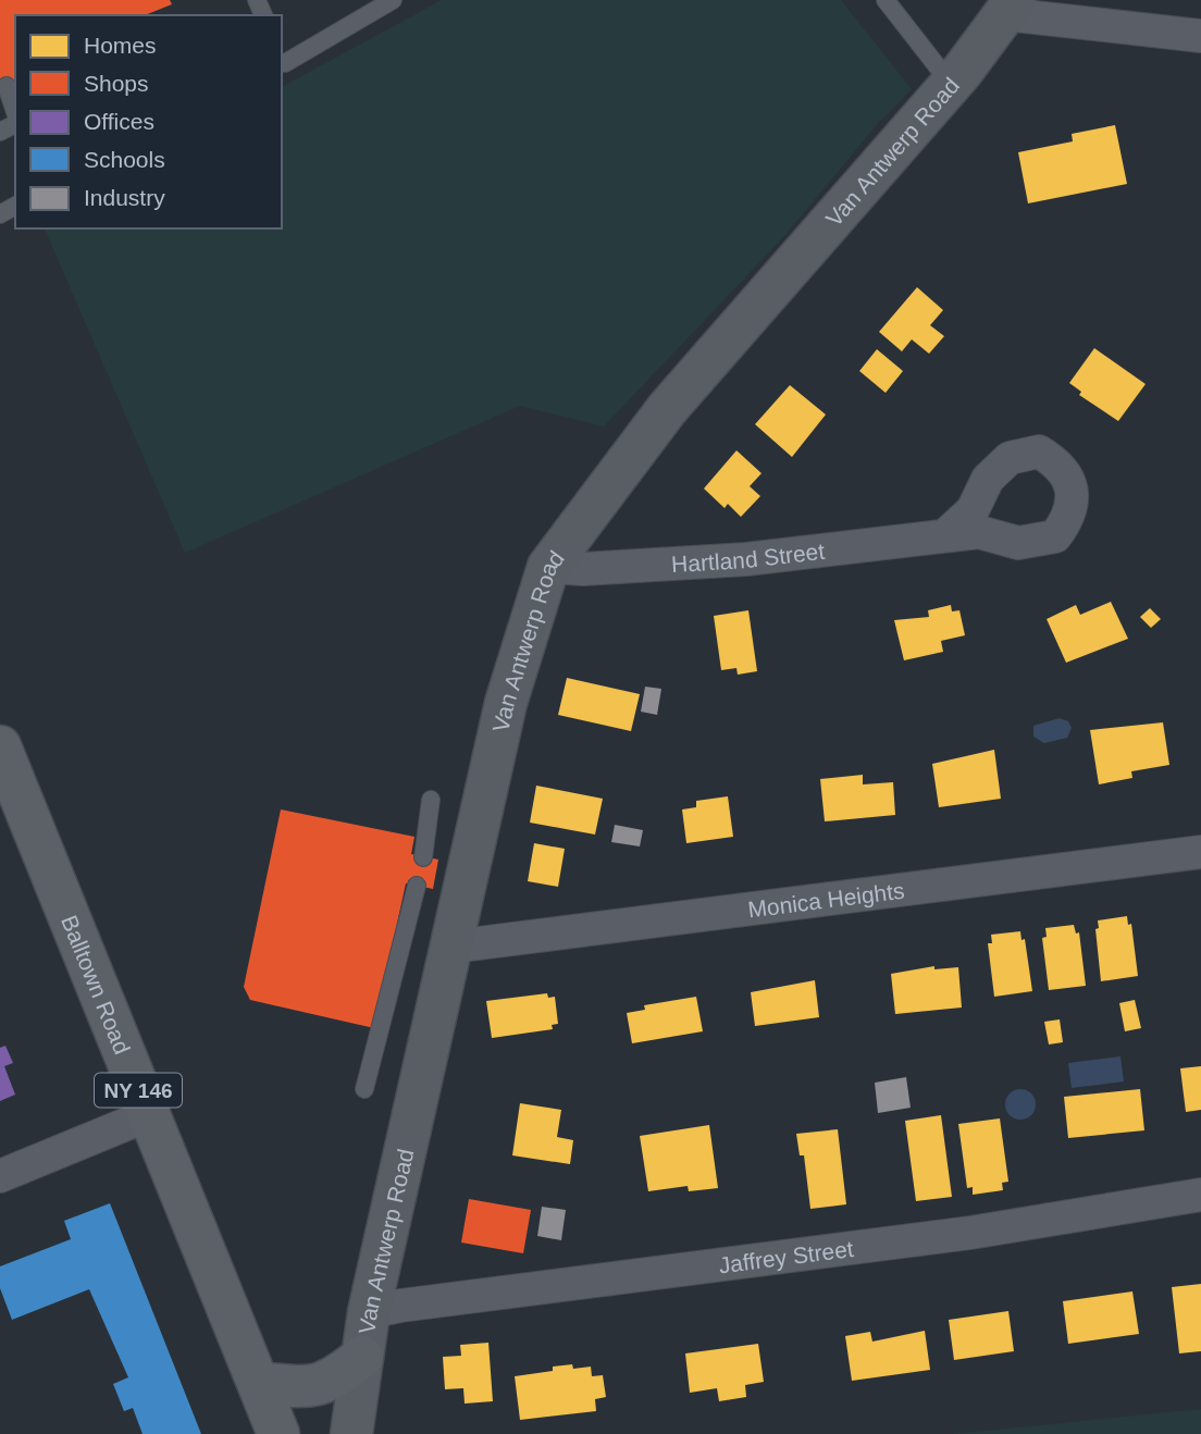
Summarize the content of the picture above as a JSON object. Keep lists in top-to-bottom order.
{
  "streets": {
    "main road": ["Balltown Road", "NY 146"],
    "street": [
      "Van Antwerp Road",
      "Hartland Street",
      "Monica Heights",
      "Jaffrey Street"
    ]
  },
  "crossings": [
    ["Van Antwerp Road", "Hartland Street"],
    ["Van Antwerp Road", "Monica Heights"],
    ["Van Antwerp Road", "Jaffrey Street"]
  ],
  "legend": [
    "Homes",
    "Shops",
    "Offices",
    "Schools",
    "Industry"
  ]
}
